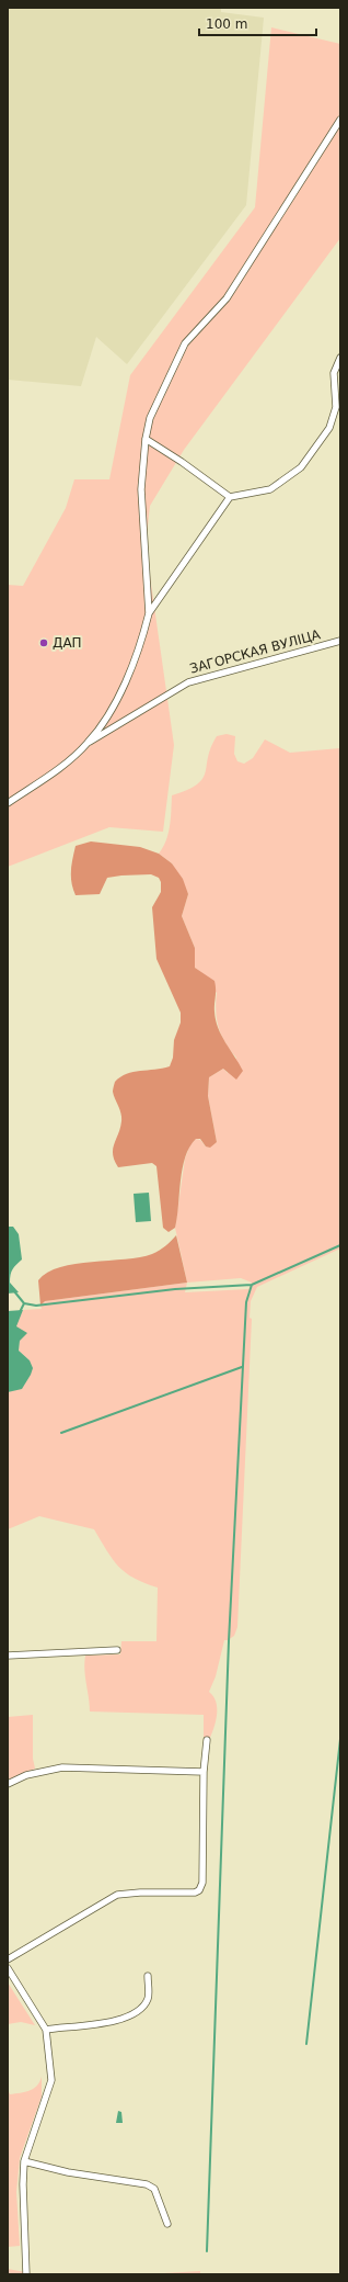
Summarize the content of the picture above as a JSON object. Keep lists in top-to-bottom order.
{
  "streets": {
    "street": ["ЗАГОРСКАЯ ВУЛІЦА"]
  },
  "places": ["ДАП"],
  "scale_bar": "100 m"
}
